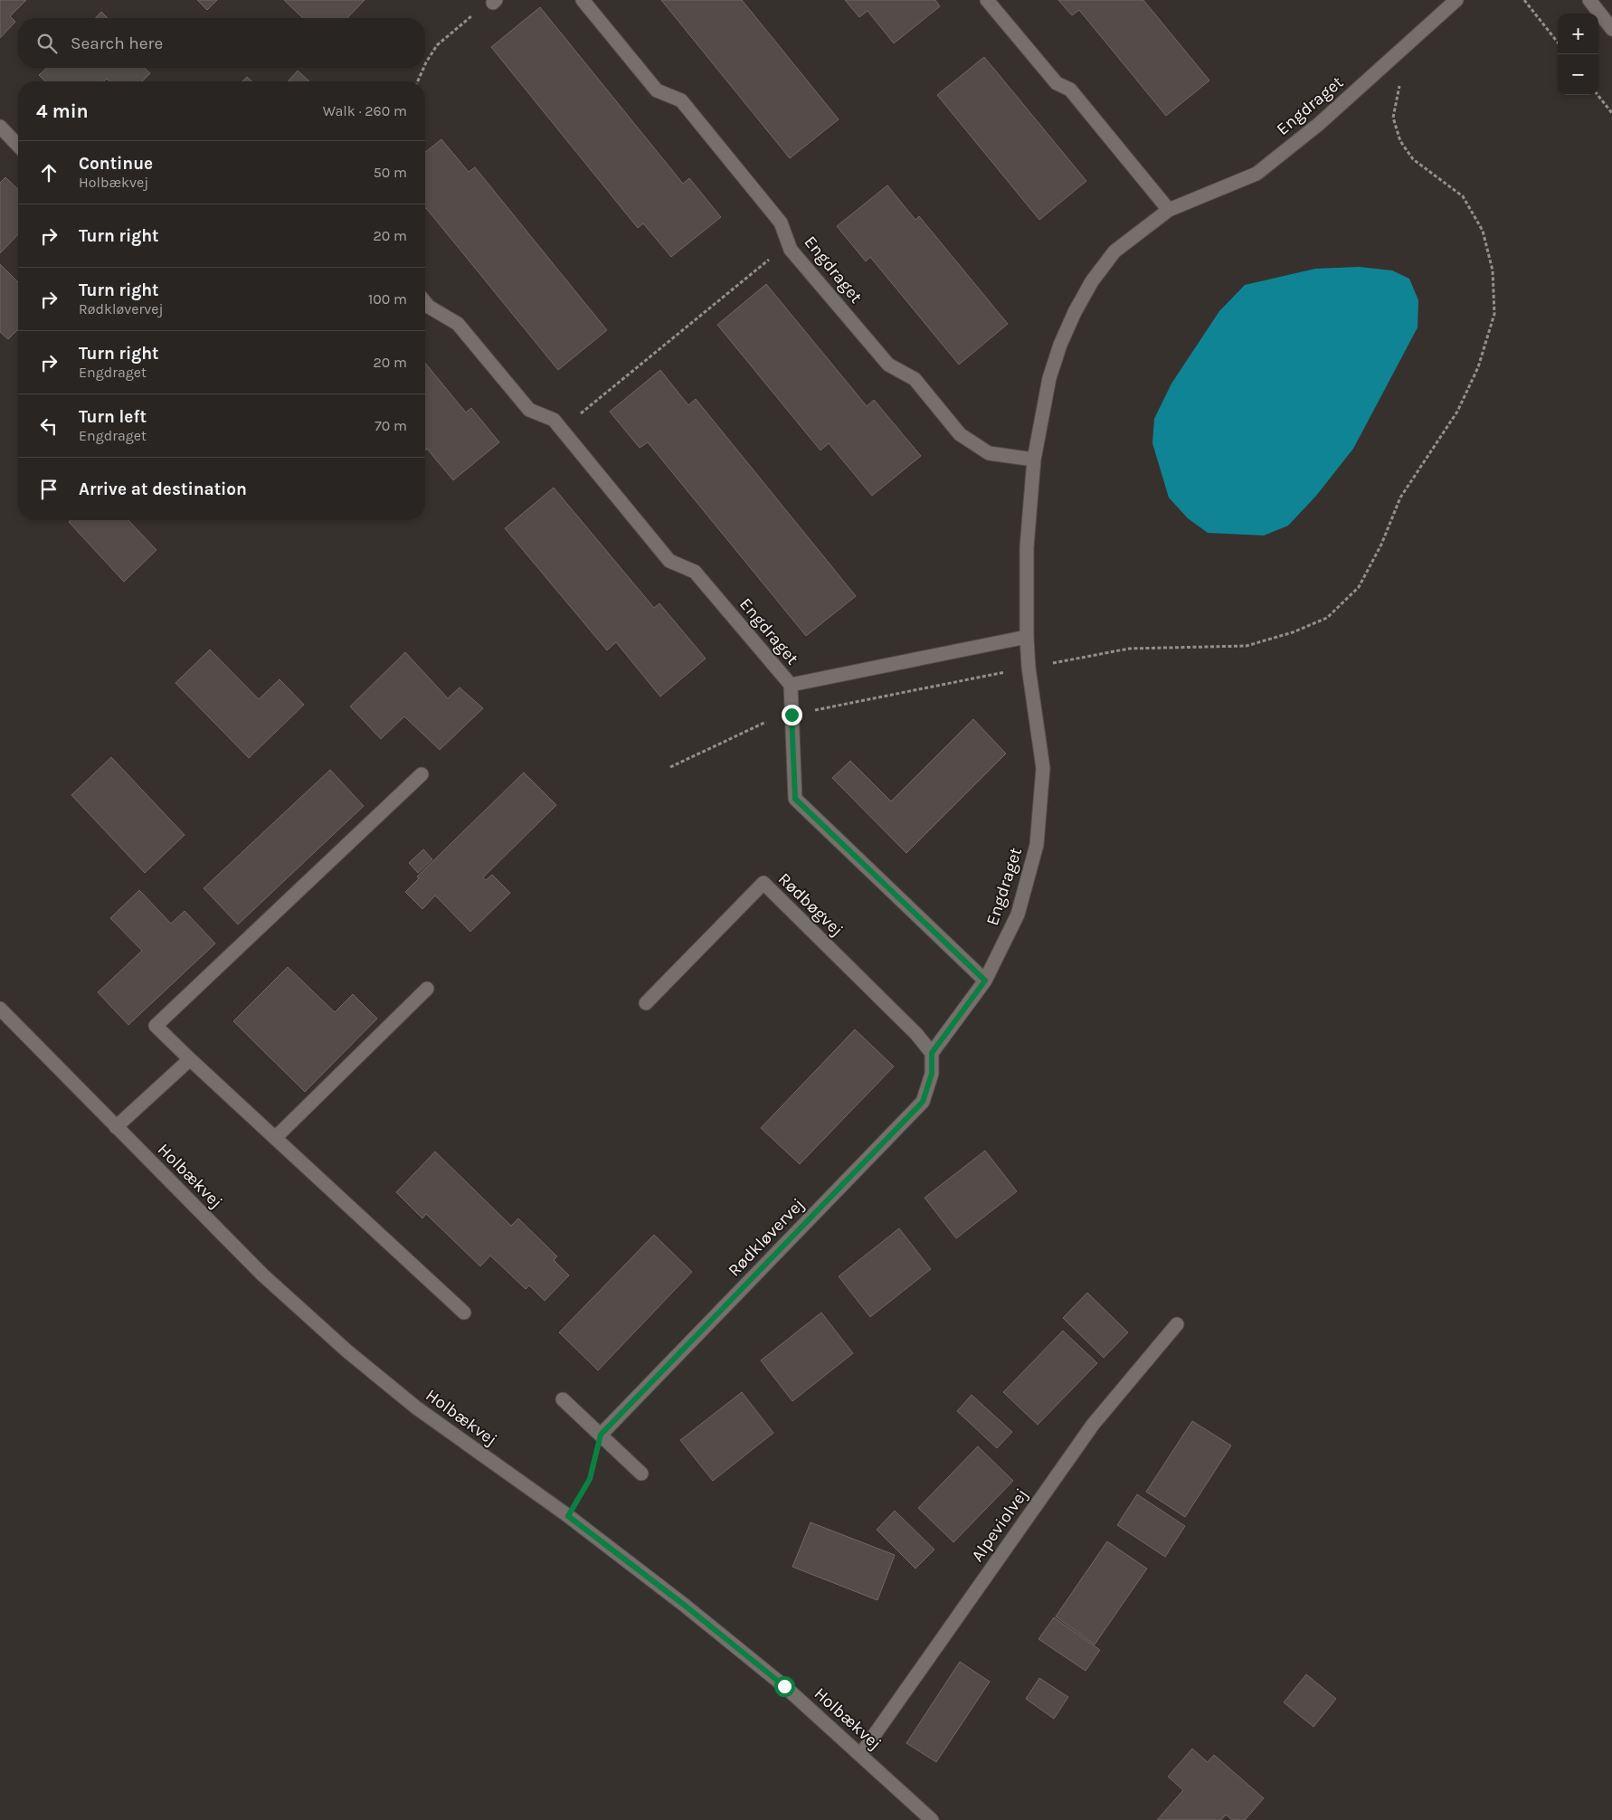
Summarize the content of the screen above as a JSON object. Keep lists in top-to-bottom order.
{
  "streets": {
    "street": [
      "Engdraget",
      "Rødbøgvej",
      "Holbækvej",
      "Rødkløvervej",
      "Alpeviolvej"
    ]
  },
  "crossings": [
    ["Engdraget", "Rødbøgvej"],
    ["Engdraget", "Rødkløvervej"],
    ["Rødbøgvej", "Rødkløvervej"],
    ["Holbækvej", "Alpeviolvej"]
  ],
  "page": {
    "map_buttons": ["+", "−"],
    "search": "Search here",
    "heading": ["4 min", "Walk · 260 m"],
    "list": [
      ["Continue", "Holbækvej", "50 m"],
      ["Turn right", "20 m"],
      ["Turn right", "Rødkløvervej", "100 m"],
      ["Turn right", "Engdraget", "20 m"],
      ["Turn left", "Engdraget", "70 m"],
      "Arrive at destination"
    ]
  }
}
